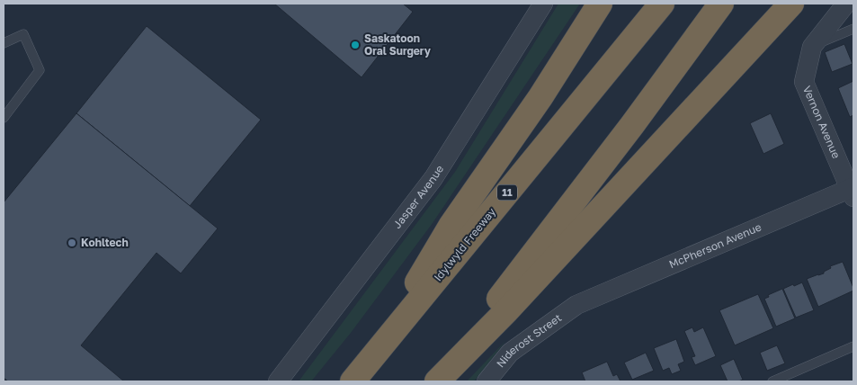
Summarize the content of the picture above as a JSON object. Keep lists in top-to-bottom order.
{
  "streets": {
    "highway": ["11", "Idylwyld Freeway"],
    "street": [
      "Vernon Avenue",
      "Jasper Avenue",
      "McPherson Avenue",
      "Niderost Street"
    ]
  },
  "crossings": [
    ["Vernon Avenue", "McPherson Avenue"],
    ["McPherson Avenue", "Niderost Street"]
  ],
  "places": ["Saskatoon Oral Surgery", "Kohltech"]
}
